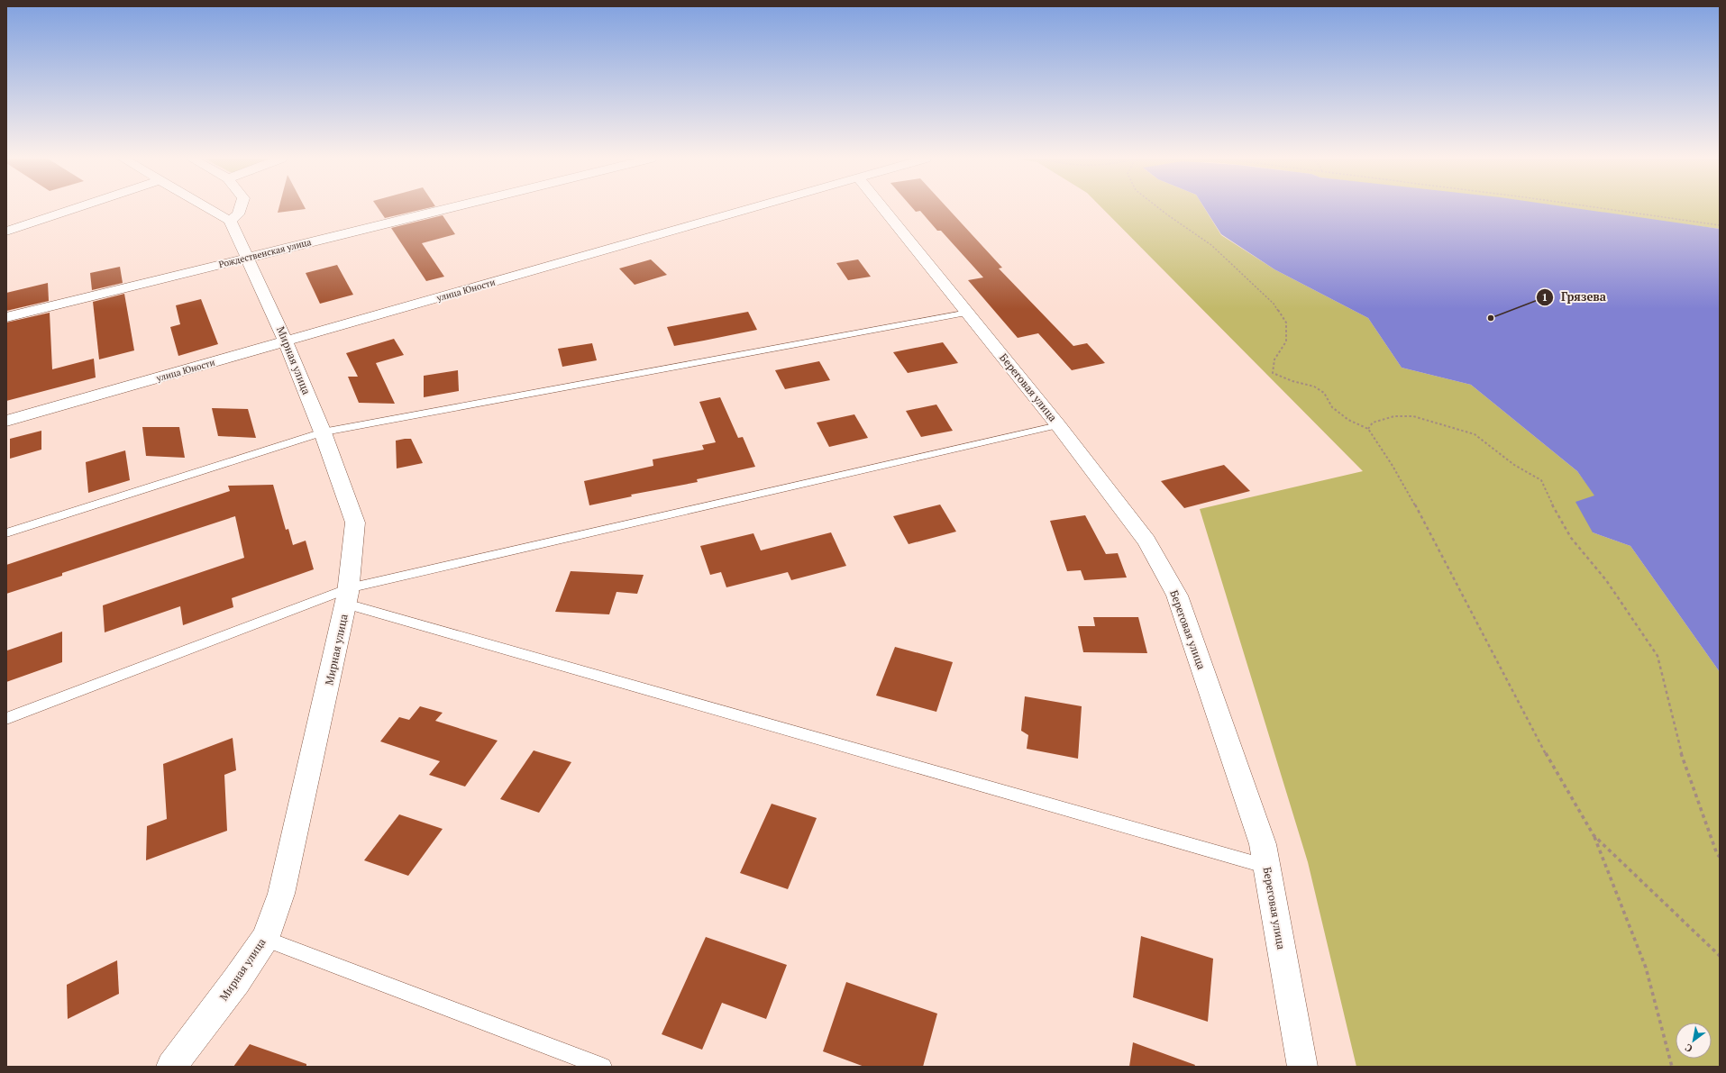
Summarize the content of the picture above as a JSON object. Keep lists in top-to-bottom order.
{
  "streets": {
    "street": [
      "Рождественская улица",
      "улица Юности",
      "Мирная улица",
      "Береговая улица"
    ]
  },
  "crossings": [
    ["Рождественская улица", "Мирная улица"],
    ["улица Юности", "Мирная улица"]
  ],
  "places": ["Грязева"],
  "north": "bottom left"
}
